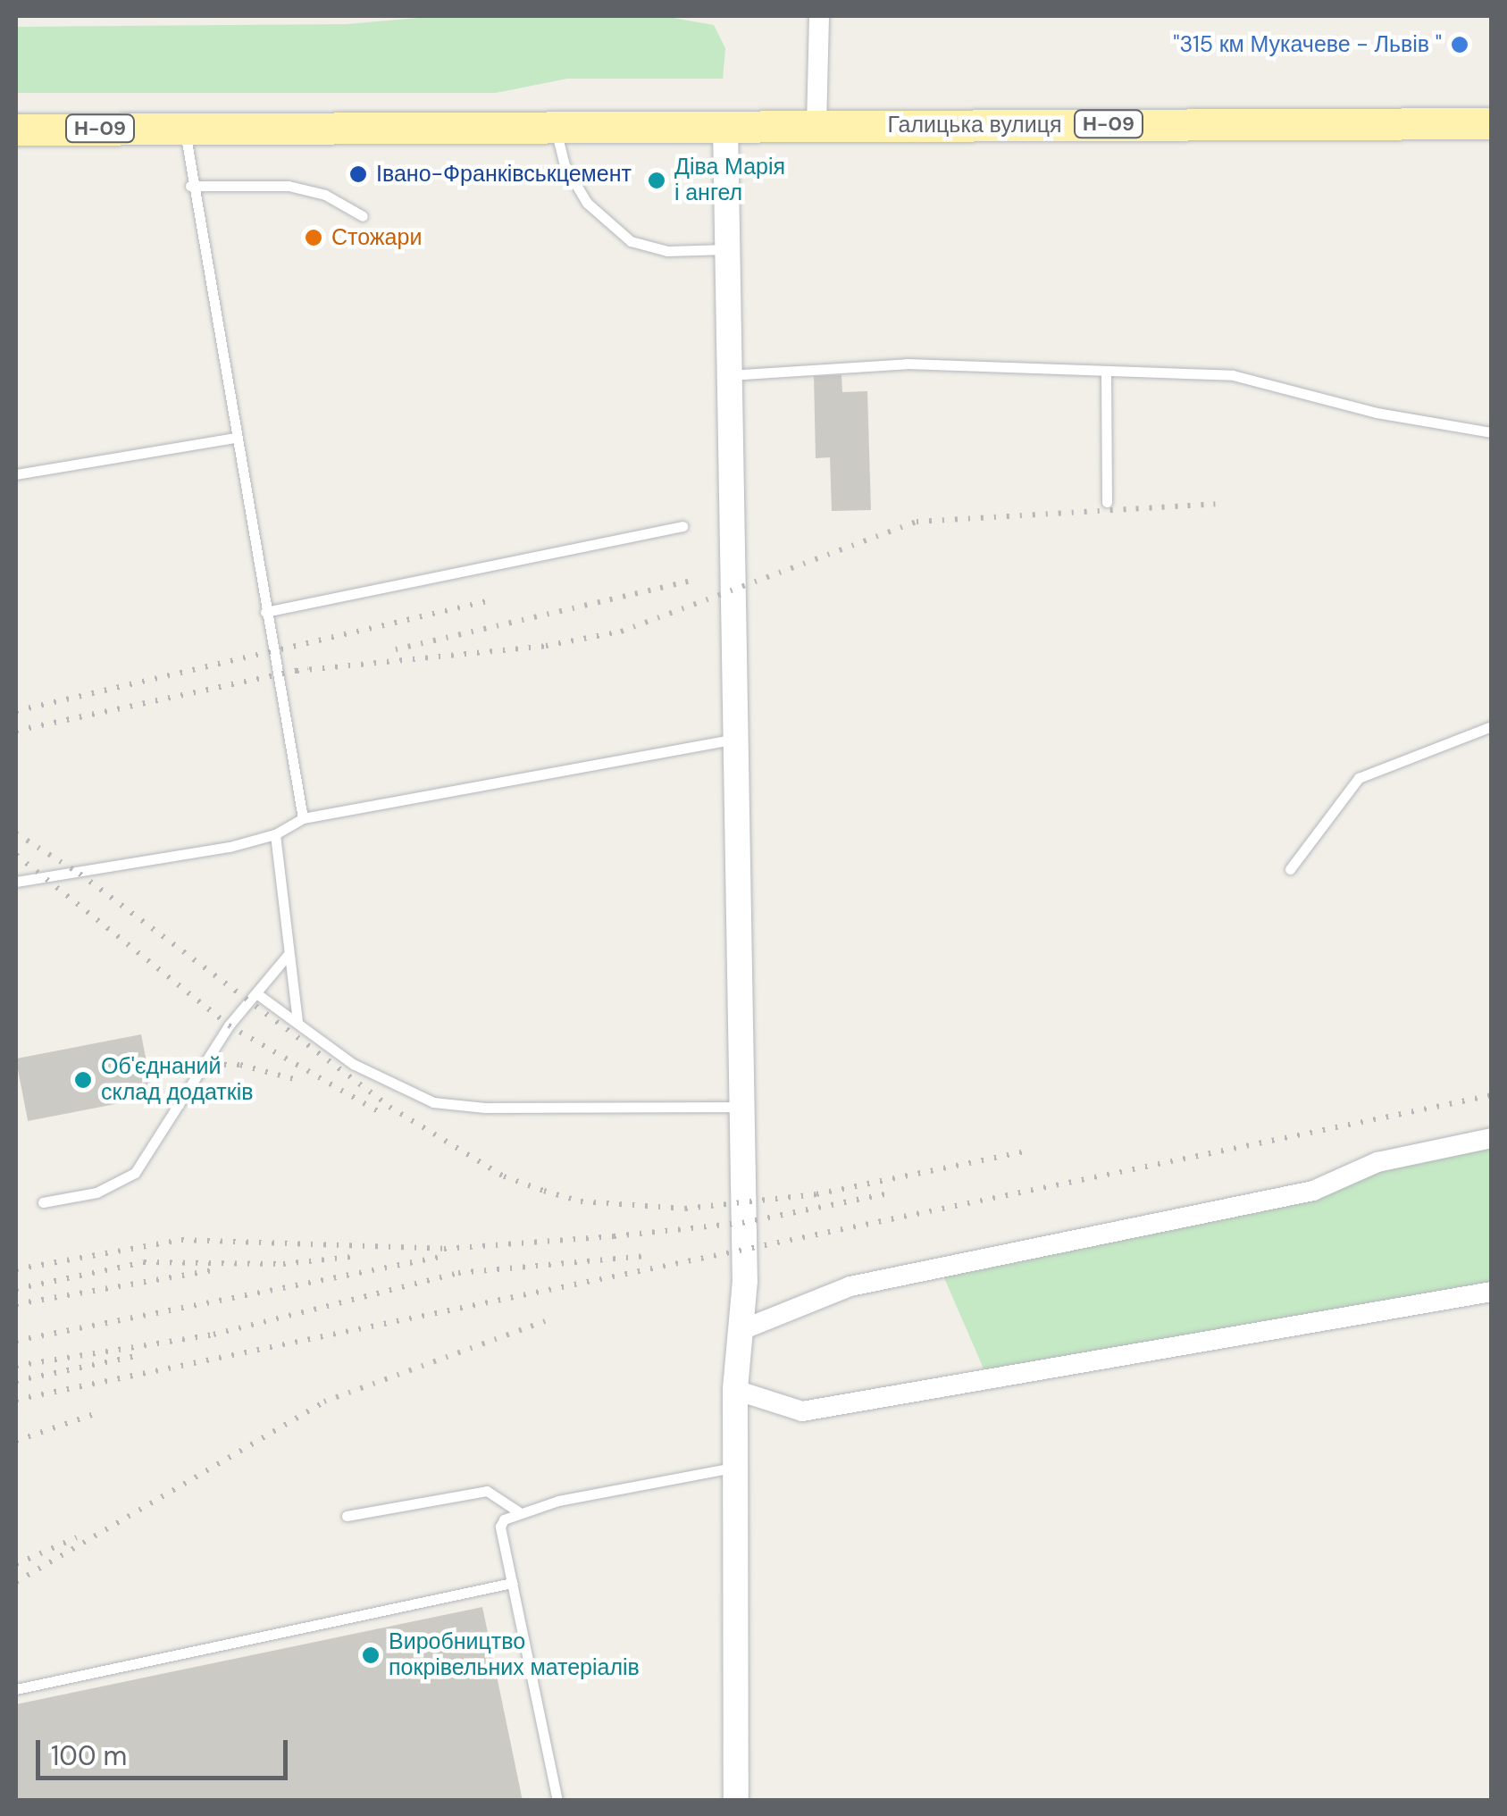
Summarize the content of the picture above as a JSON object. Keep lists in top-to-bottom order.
{
  "streets": {
    "main road": ["Н-09", "Галицька вулиця"]
  },
  "crossings": [
    ["Н-09", "Галицька вулиця"]
  ],
  "places": [
    "\"315 км Мукачеве - Львів \"",
    "Івано-Франківськцемент",
    "Діва Марія і ангел",
    "Стожари",
    "Об'єднаний склад додатків",
    "Виробництво покрівельних матеріалів"
  ],
  "scale_bar": "100 m"
}
